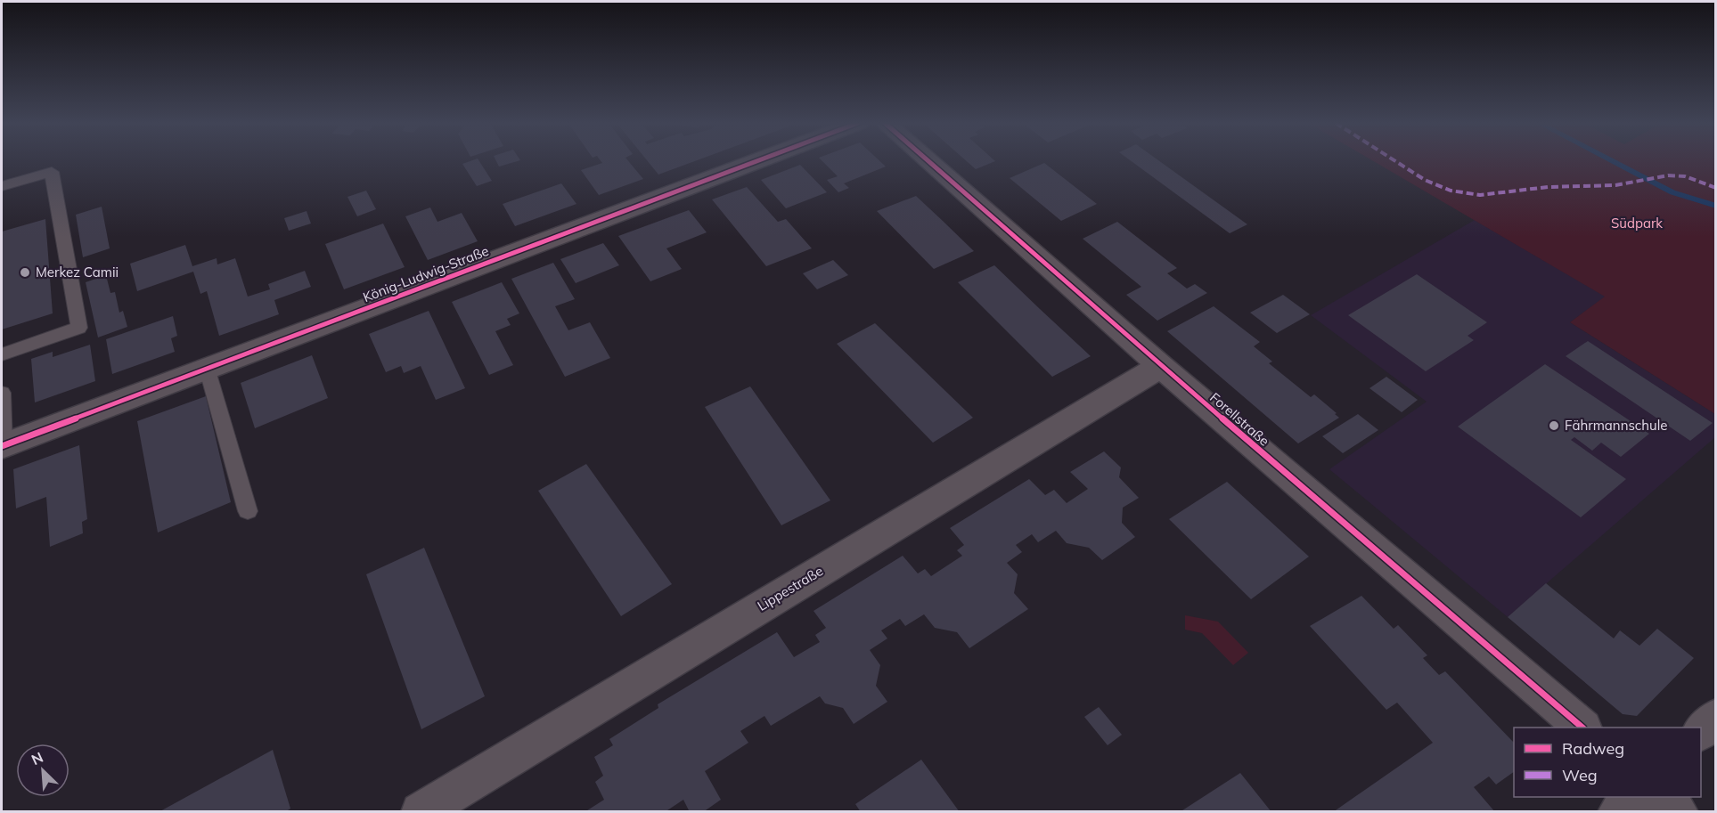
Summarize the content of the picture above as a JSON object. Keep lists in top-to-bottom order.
{
  "streets": {
    "street": ["König-Ludwig-Straße", "Forellstraße", "Lippestraße"]
  },
  "crossings": [
    ["Forellstraße", "Lippestraße"]
  ],
  "parks": ["Südpark"],
  "places": ["Merkez Camii", "Fährmannschule"],
  "legend": ["Radweg", "Weg"],
  "north": "top left"
}
